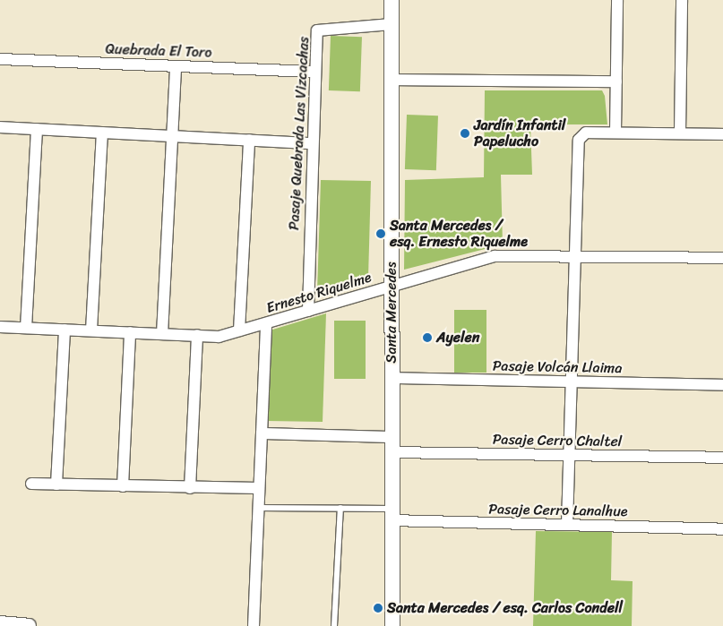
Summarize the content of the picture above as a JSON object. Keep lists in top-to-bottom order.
{
  "streets": {
    "street": [
      "Quebrada El Toro",
      "Pasaje Quebrada Las Vizcachas",
      "Ernesto Riquelme",
      "Santa Mercedes",
      "Pasaje Volcán Llaima",
      "Pasaje Cerro Chaltel",
      "Pasaje Cerro Lanalhue"
    ]
  },
  "crossings": [
    ["Quebrada El Toro", "Pasaje Quebrada Las Vizcachas"],
    ["Pasaje Quebrada Las Vizcachas", "Ernesto Riquelme"],
    ["Pasaje Quebrada Las Vizcachas", "Santa Mercedes"],
    ["Ernesto Riquelme", "Santa Mercedes"],
    ["Santa Mercedes", "Pasaje Volcán Llaima"],
    ["Santa Mercedes", "Pasaje Cerro Chaltel"],
    ["Santa Mercedes", "Pasaje Cerro Lanalhue"]
  ],
  "places": [
    "Jardín Infantil Papelucho",
    "Santa Mercedes / esq. Ernesto Riquelme",
    "Ayelen",
    "Santa Mercedes / esq. Carlos Condell"
  ]
}
